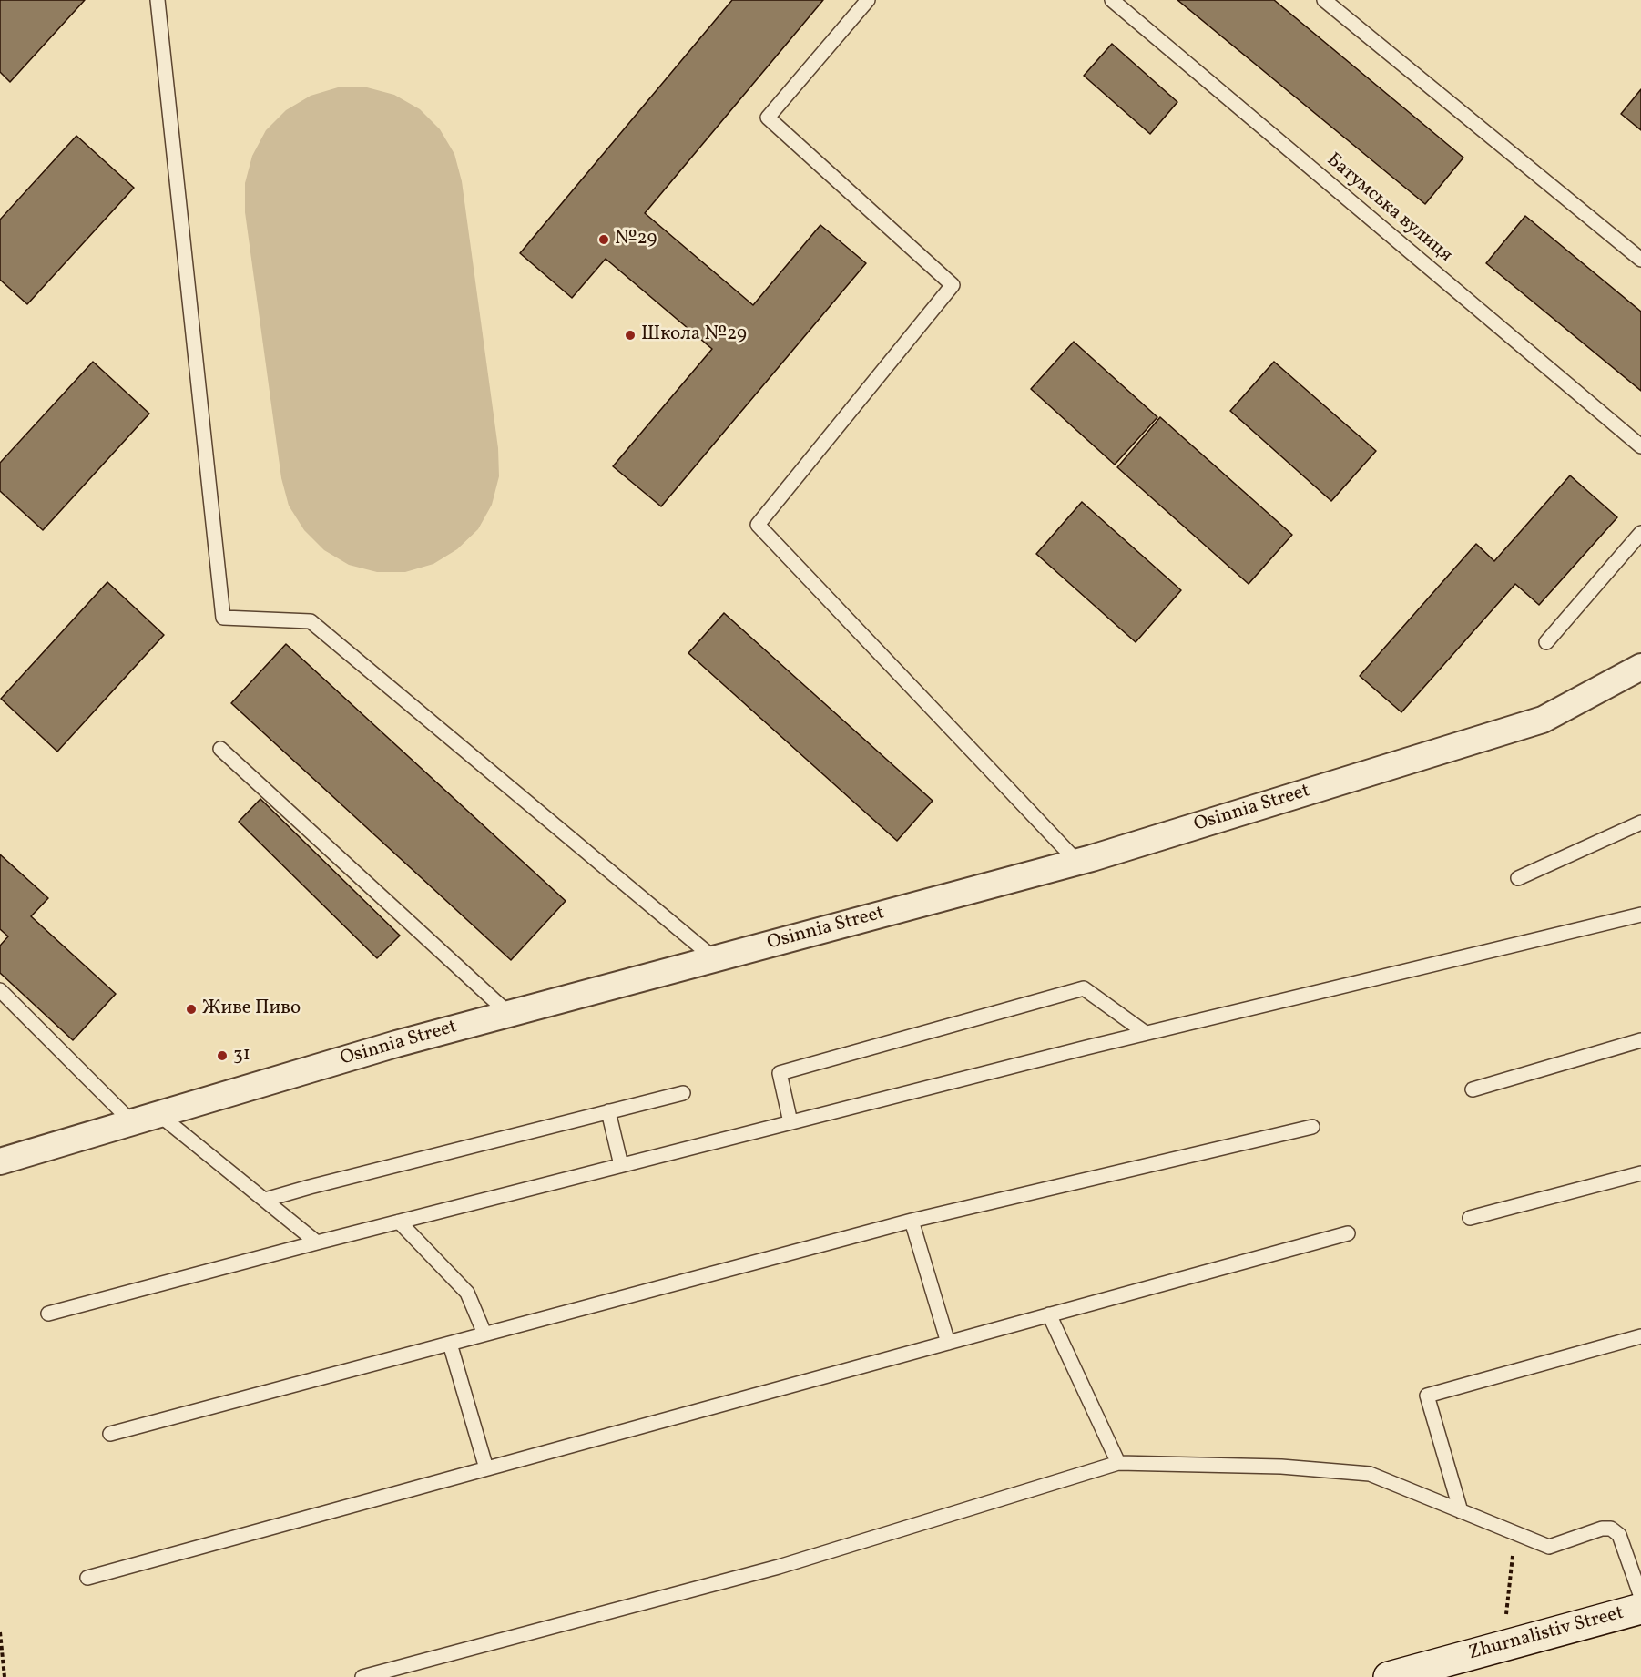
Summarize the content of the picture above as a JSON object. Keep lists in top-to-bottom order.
{
  "streets": {
    "street": ["Osinnia Street", "Zhurnalistiv Street"],
    "lane": ["Батумська вулиця"]
  },
  "places": [
    "№29",
    "Школа №29",
    "Живе Пиво",
    "31"
  ]
}
